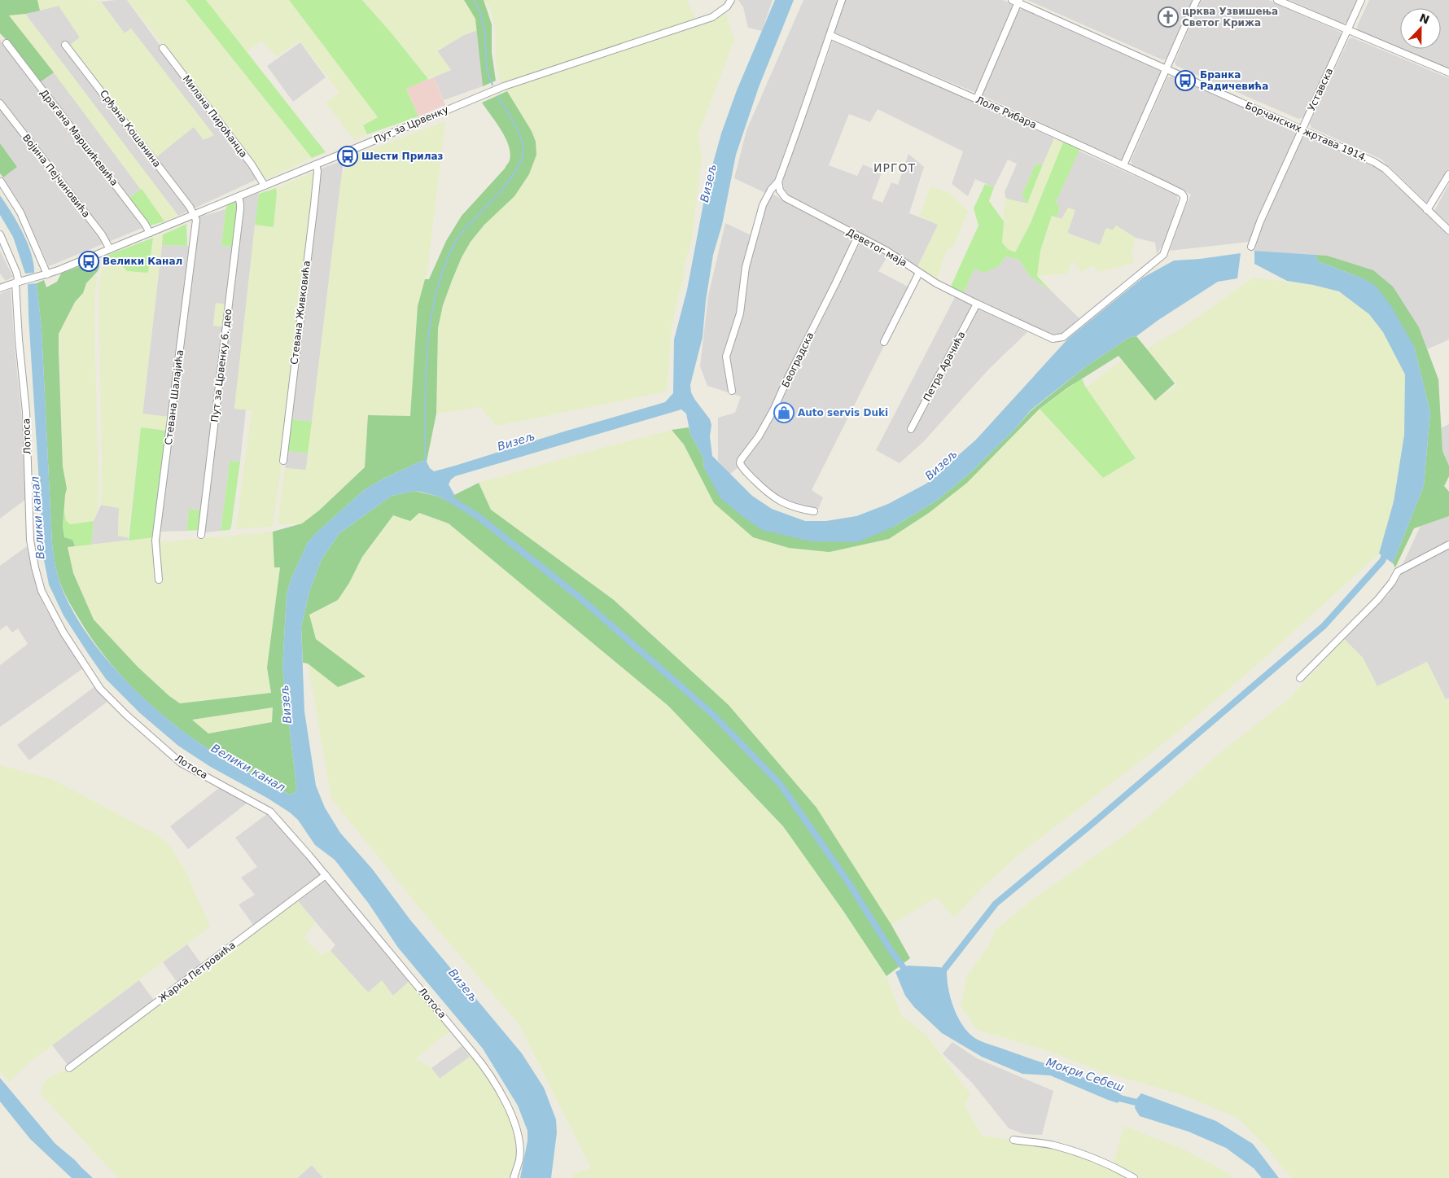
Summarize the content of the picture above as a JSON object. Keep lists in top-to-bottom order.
{
  "streets": {
    "street": [
      "Уставска",
      "Лоле Рибара",
      "Милана Пироћанца",
      "Пут за Црвенку",
      "Срђана Кошанина",
      "Борчанских жртава 1914.",
      "Драгана Маршићевића",
      "Војина Пејчиновића",
      "Деветог маја",
      "Стевана Живковића",
      "Београдска",
      "Пут за Црвенку 6. део",
      "Петра Арачића",
      "Стевана Шалајића",
      "Лотоса",
      "Жарка Петровића"
    ]
  },
  "crossings": [
    ["Уставска", "Борчанских жртава 1914."],
    ["Лоле Рибара", "Деветог маја"],
    ["Милана Пироћанца", "Пут за Црвенку"],
    ["Пут за Црвенку", "Срђана Кошанина"],
    ["Пут за Црвенку", "Драгана Маршићевића"],
    ["Пут за Црвенку", "Војина Пејчиновића"],
    ["Пут за Црвенку", "Стевана Живковића"],
    ["Пут за Црвенку", "Пут за Црвенку 6. део"],
    ["Пут за Црвенку", "Стевана Шалајића"],
    ["Пут за Црвенку", "Лотоса"],
    ["Срђана Кошанина", "Стевана Шалајића"],
    ["Деветог маја", "Београдска"],
    ["Деветог маја", "Петра Арачића"],
    ["Лотоса", "Жарка Петровића"]
  ],
  "districts": ["ИРГОТ"],
  "water": ["Визељ", "Велики канал", "Мокри Себеш"],
  "places": {
    "church": ["црква Узвишења Светог Крижа"],
    "bus stop": ["Бранка Радичевића", "Шести Прилаз", "Велики Канал"],
    "shop": ["Auto servis Duki"]
  },
  "north": "top"
}
